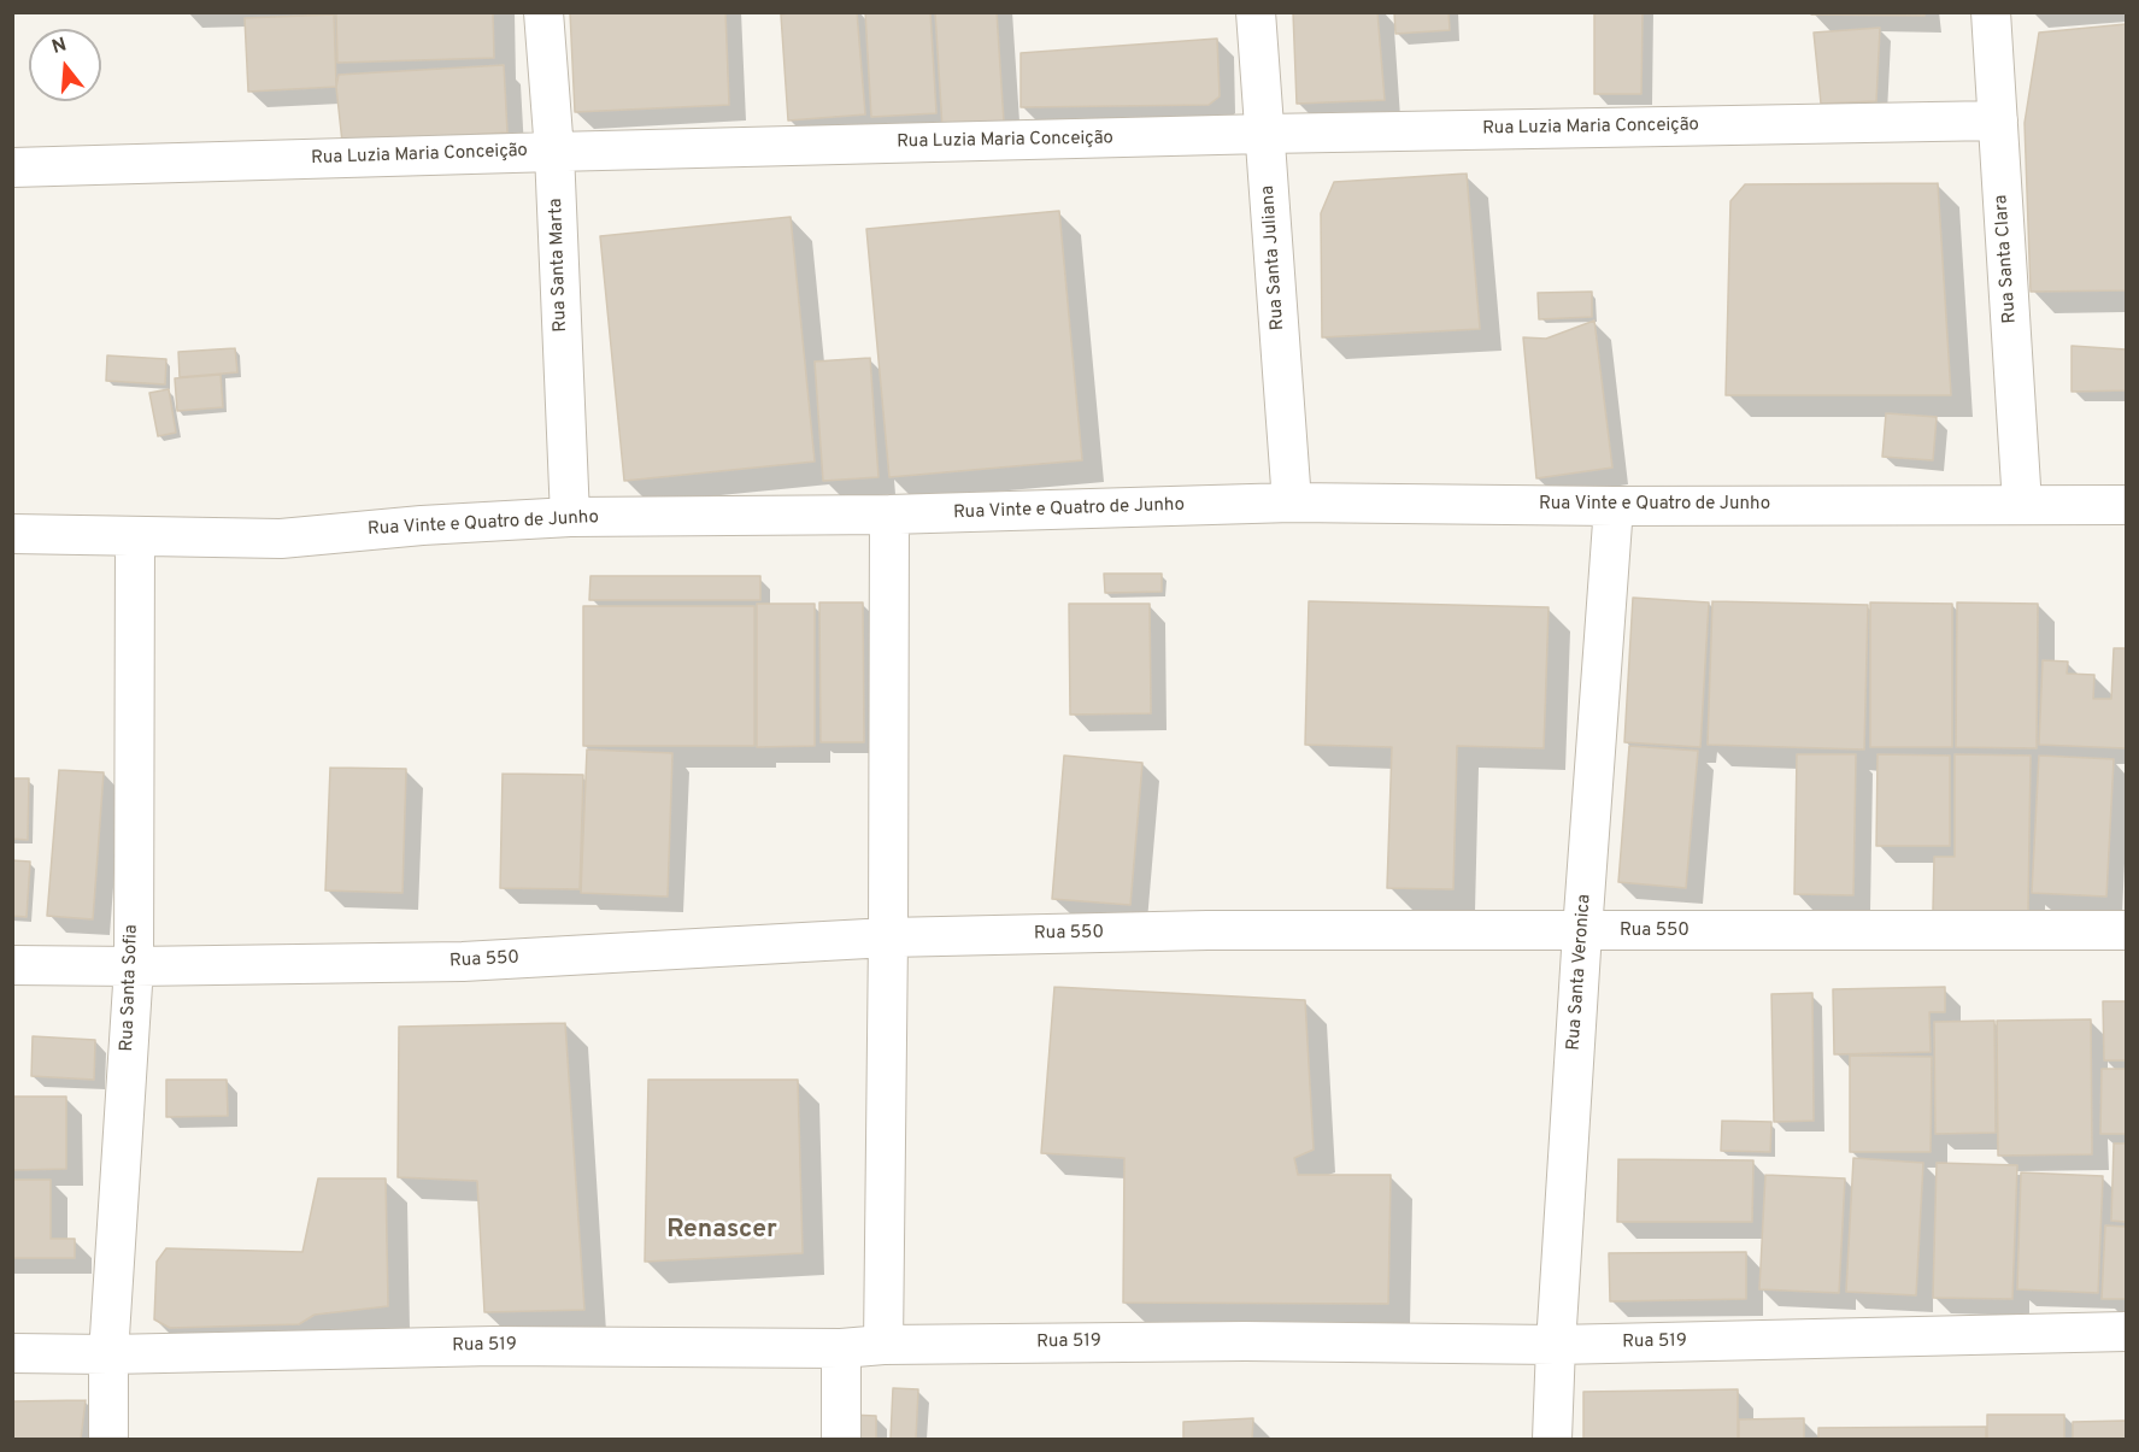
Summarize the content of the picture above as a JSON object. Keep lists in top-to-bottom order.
{
  "streets": {
    "street": [
      "Rua Luzia Maria Conceição",
      "Rua Santa Juliana",
      "Rua Santa Clara",
      "Rua Santa Marta",
      "Rua Vinte e Quatro de Junho",
      "Rua 550",
      "Rua Santa Veronica",
      "Rua Santa Sofia",
      "Rua 519"
    ]
  },
  "crossings": [
    ["Rua Luzia Maria Conceição", "Rua Santa Juliana"],
    ["Rua Luzia Maria Conceição", "Rua Santa Clara"],
    ["Rua Luzia Maria Conceição", "Rua Santa Marta"],
    ["Rua Santa Juliana", "Rua Vinte e Quatro de Junho"],
    ["Rua Santa Clara", "Rua Vinte e Quatro de Junho"],
    ["Rua Santa Marta", "Rua Vinte e Quatro de Junho"],
    ["Rua Vinte e Quatro de Junho", "Rua Santa Veronica"],
    ["Rua Vinte e Quatro de Junho", "Rua Santa Sofia"],
    ["Rua 550", "Rua Santa Veronica"],
    ["Rua 550", "Rua Santa Sofia"],
    ["Rua Santa Veronica", "Rua 519"],
    ["Rua Santa Sofia", "Rua 519"]
  ],
  "districts": ["Renascer"],
  "north": "top"
}
